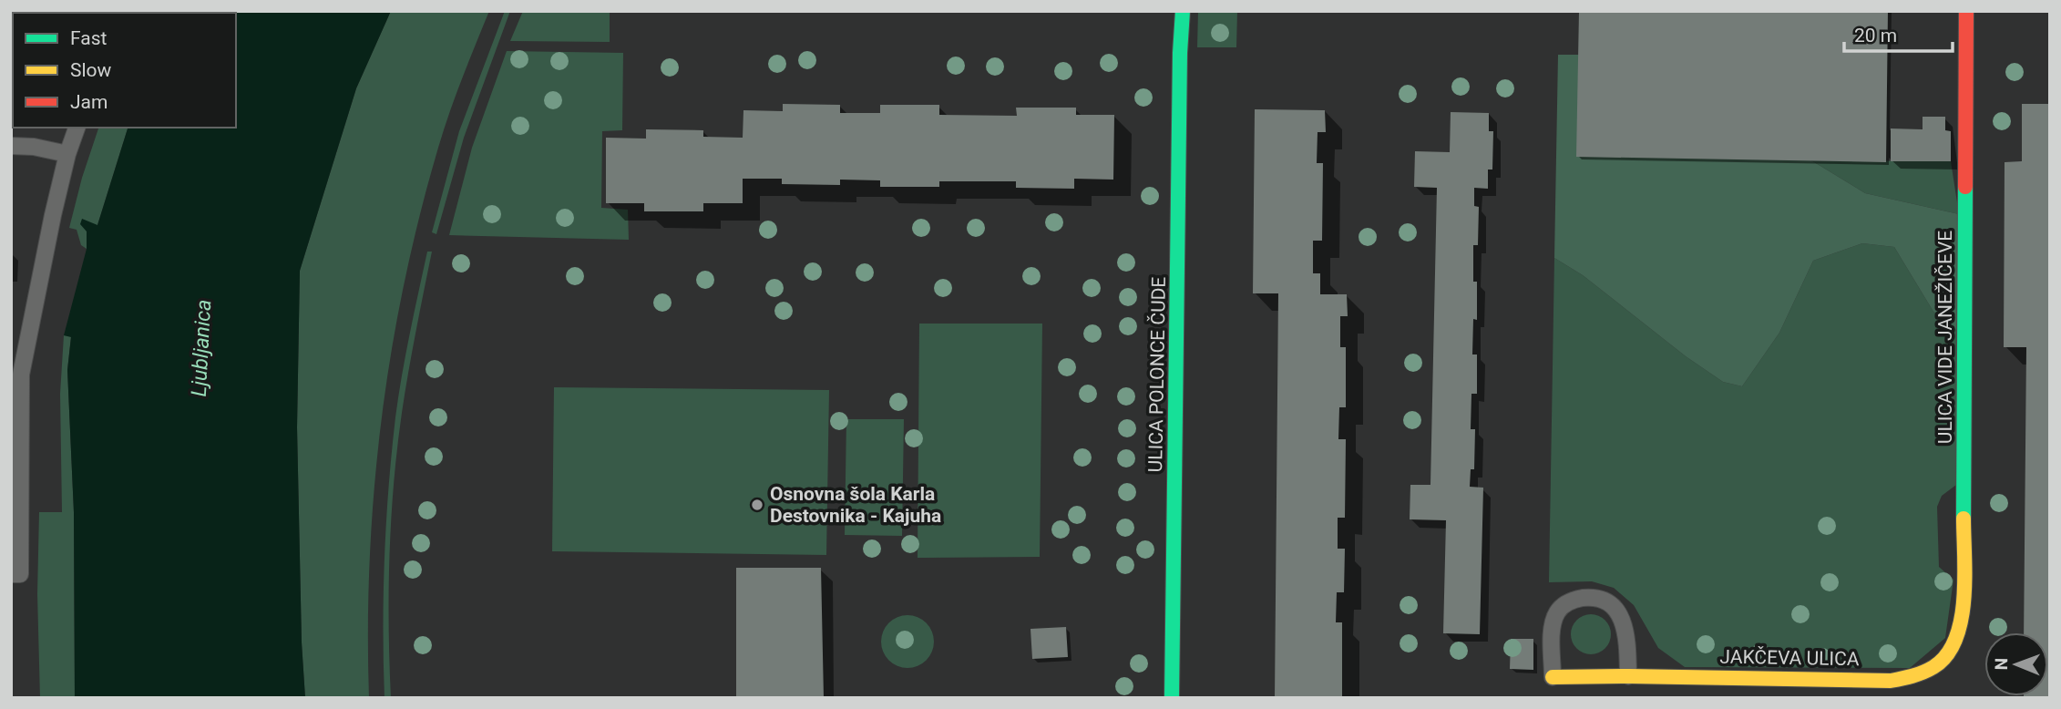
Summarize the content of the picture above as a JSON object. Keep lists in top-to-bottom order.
{
  "streets": {
    "street": ["ULICA VIDE JANEŽIČEVE", "ULICA POLONCE ČUDE", "JAKČEVA ULICA"]
  },
  "crossings": [
    ["ULICA VIDE JANEŽIČEVE", "JAKČEVA ULICA"]
  ],
  "water": ["Ljubljanica"],
  "places": ["Osnovna šola Karla Destovnika - Kajuha"],
  "legend": ["Fast", "Slow", "Jam"],
  "scale_bar": "20 m",
  "north": "left"
}
